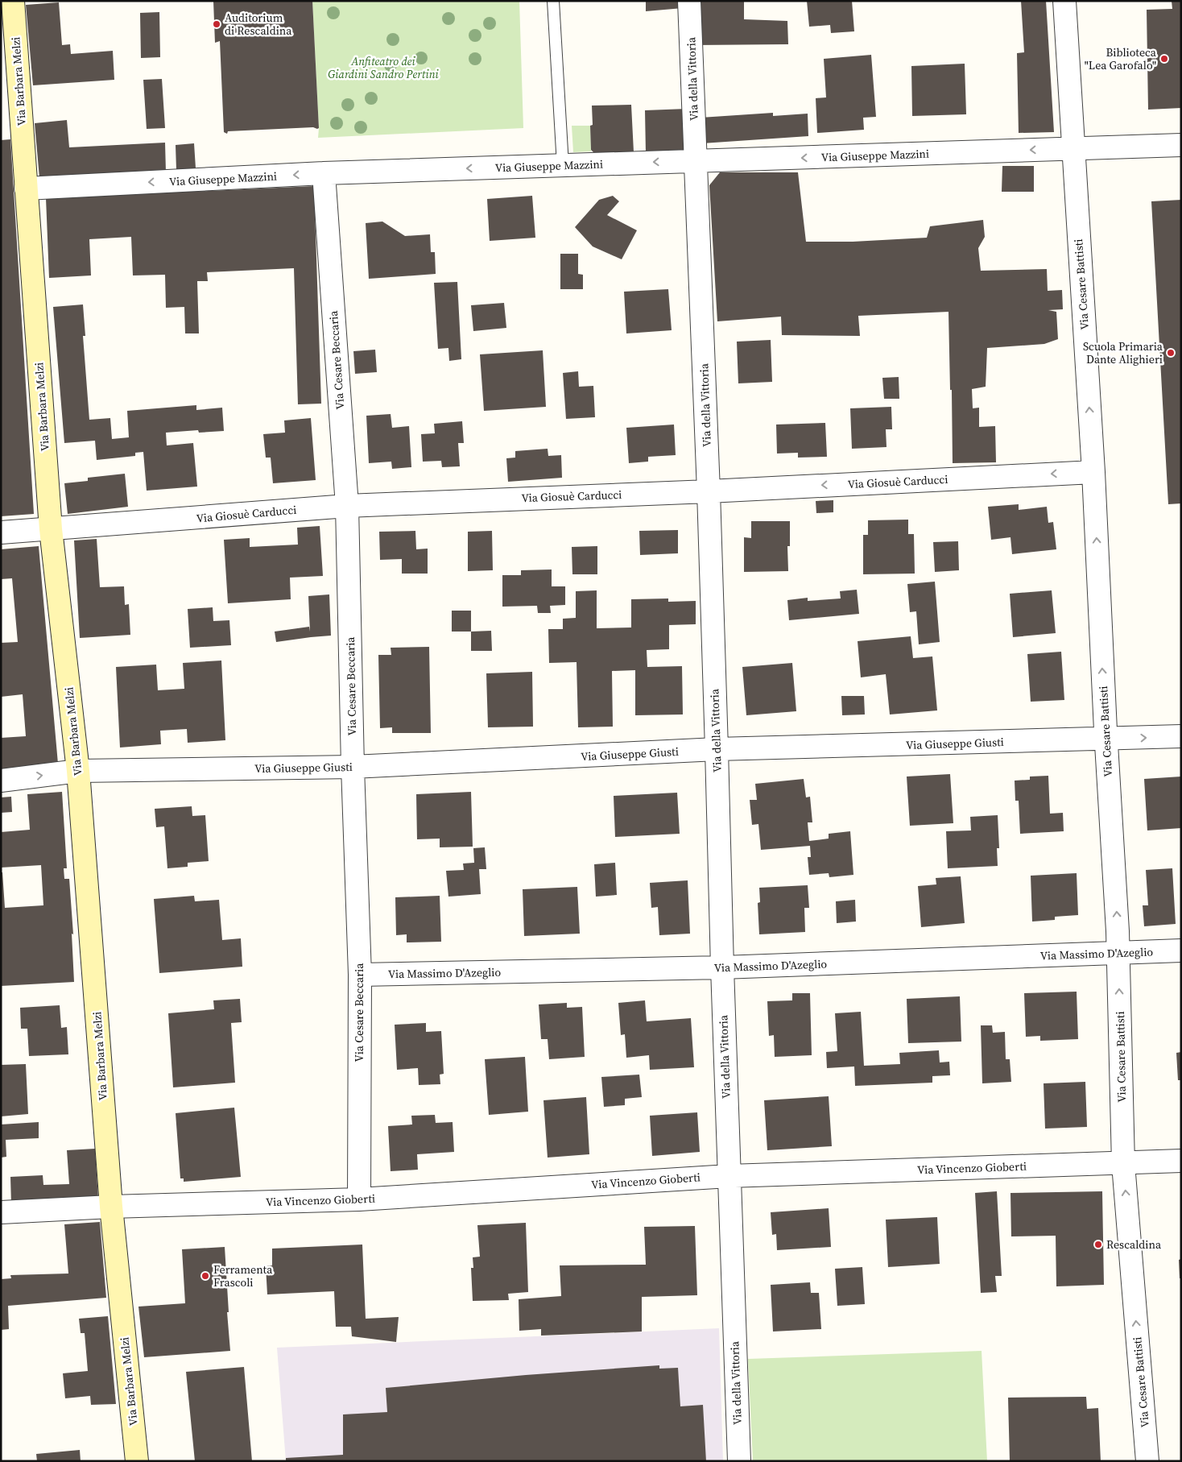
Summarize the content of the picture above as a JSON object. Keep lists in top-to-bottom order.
{
  "streets": {
    "street": [
      "Via della Vittoria",
      "Via Barbara Melzi",
      "Via Giuseppe Mazzini",
      "Via Cesare Battisti",
      "Via Cesare Beccaria",
      "Via Giosuè Carducci",
      "Via Giuseppe Giusti",
      "Via Massimo D'Azeglio",
      "Via Vincenzo Gioberti"
    ]
  },
  "crossings": [
    ["Via della Vittoria", "Via Giuseppe Mazzini"],
    ["Via della Vittoria", "Via Giosuè Carducci"],
    ["Via della Vittoria", "Via Giuseppe Giusti"],
    ["Via della Vittoria", "Via Massimo D'Azeglio"],
    ["Via della Vittoria", "Via Vincenzo Gioberti"],
    ["Via Barbara Melzi", "Via Giuseppe Mazzini"],
    ["Via Barbara Melzi", "Via Giosuè Carducci"],
    ["Via Barbara Melzi", "Via Giuseppe Giusti"],
    ["Via Barbara Melzi", "Via Vincenzo Gioberti"],
    ["Via Giuseppe Mazzini", "Via Cesare Battisti"],
    ["Via Giuseppe Mazzini", "Via Cesare Beccaria"],
    ["Via Cesare Battisti", "Via Giosuè Carducci"],
    ["Via Cesare Battisti", "Via Giuseppe Giusti"],
    ["Via Cesare Battisti", "Via Massimo D'Azeglio"],
    ["Via Cesare Battisti", "Via Vincenzo Gioberti"],
    ["Via Cesare Beccaria", "Via Giosuè Carducci"],
    ["Via Cesare Beccaria", "Via Giuseppe Giusti"],
    ["Via Cesare Beccaria", "Via Massimo D'Azeglio"],
    ["Via Cesare Beccaria", "Via Vincenzo Gioberti"]
  ],
  "one_way": ["Via Giuseppe Mazzini", "Via Cesare Battisti", "Via Giosuè Carducci"],
  "parks": ["Anfiteatro dei Giardini Sandro Pertini"],
  "places": [
    "Auditorium di Rescaldina",
    "Biblioteca \"Lea Garofalo\"",
    "Scuola Primaria Dante Alighieri",
    "Rescaldina",
    "Ferramenta Frascoli"
  ]
}
